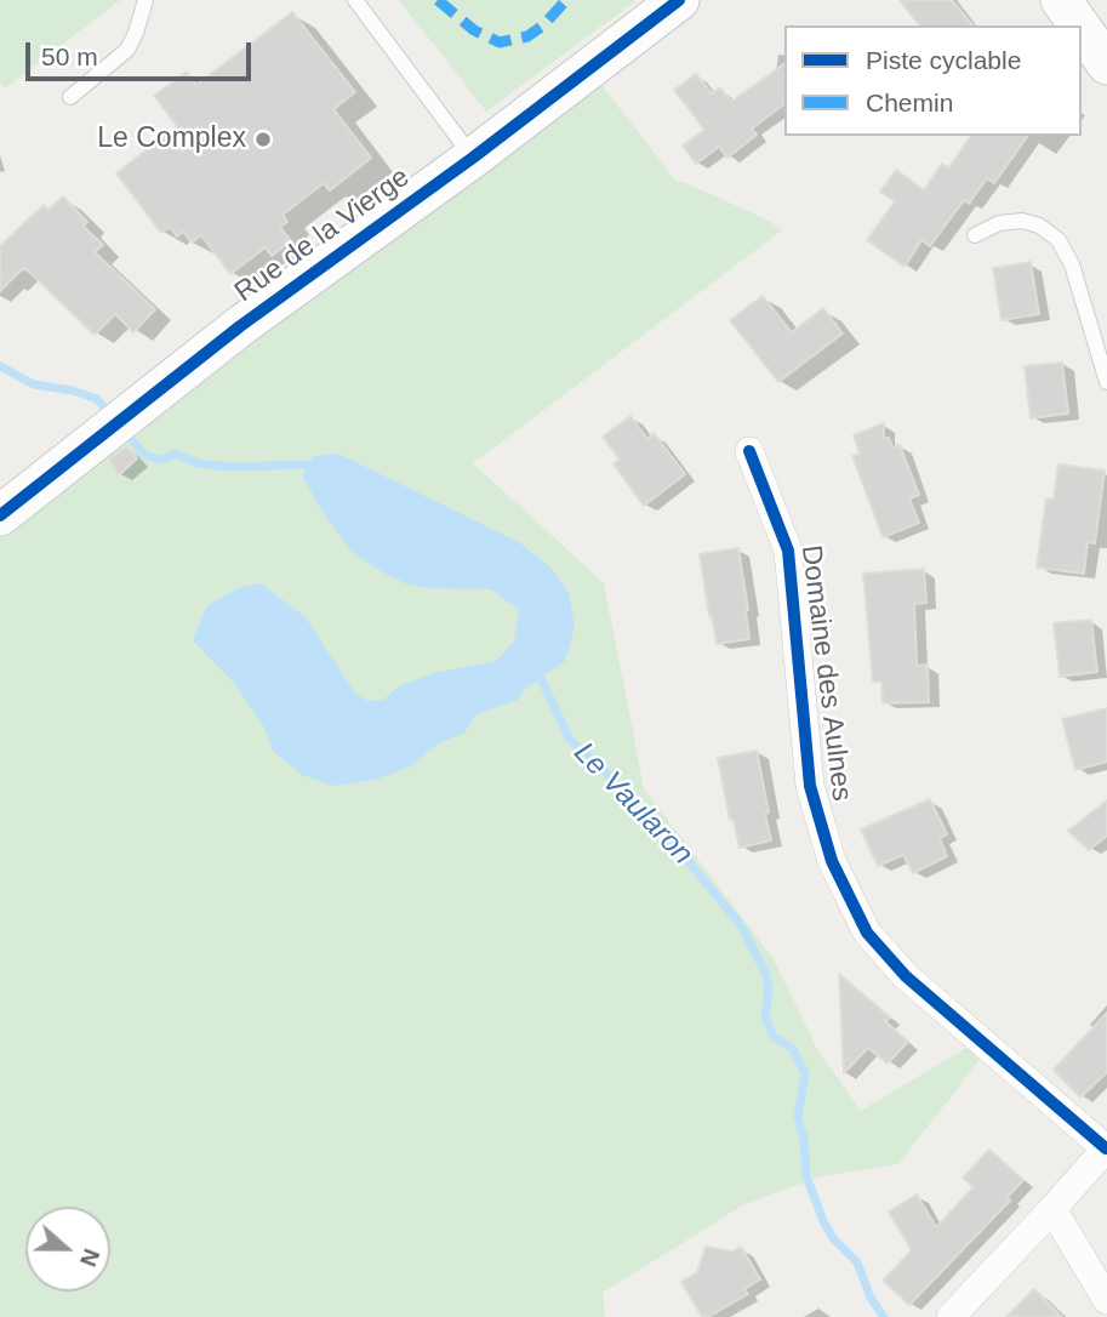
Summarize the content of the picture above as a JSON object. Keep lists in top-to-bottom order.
{
  "streets": {
    "street": ["Rue de la Vierge", "Domaine des Aulnes"]
  },
  "water": ["Le Vaularon"],
  "places": ["Le Complex"],
  "legend": ["Piste cyclable", "Chemin"],
  "scale_bar": "50 m",
  "north": "right"
}
